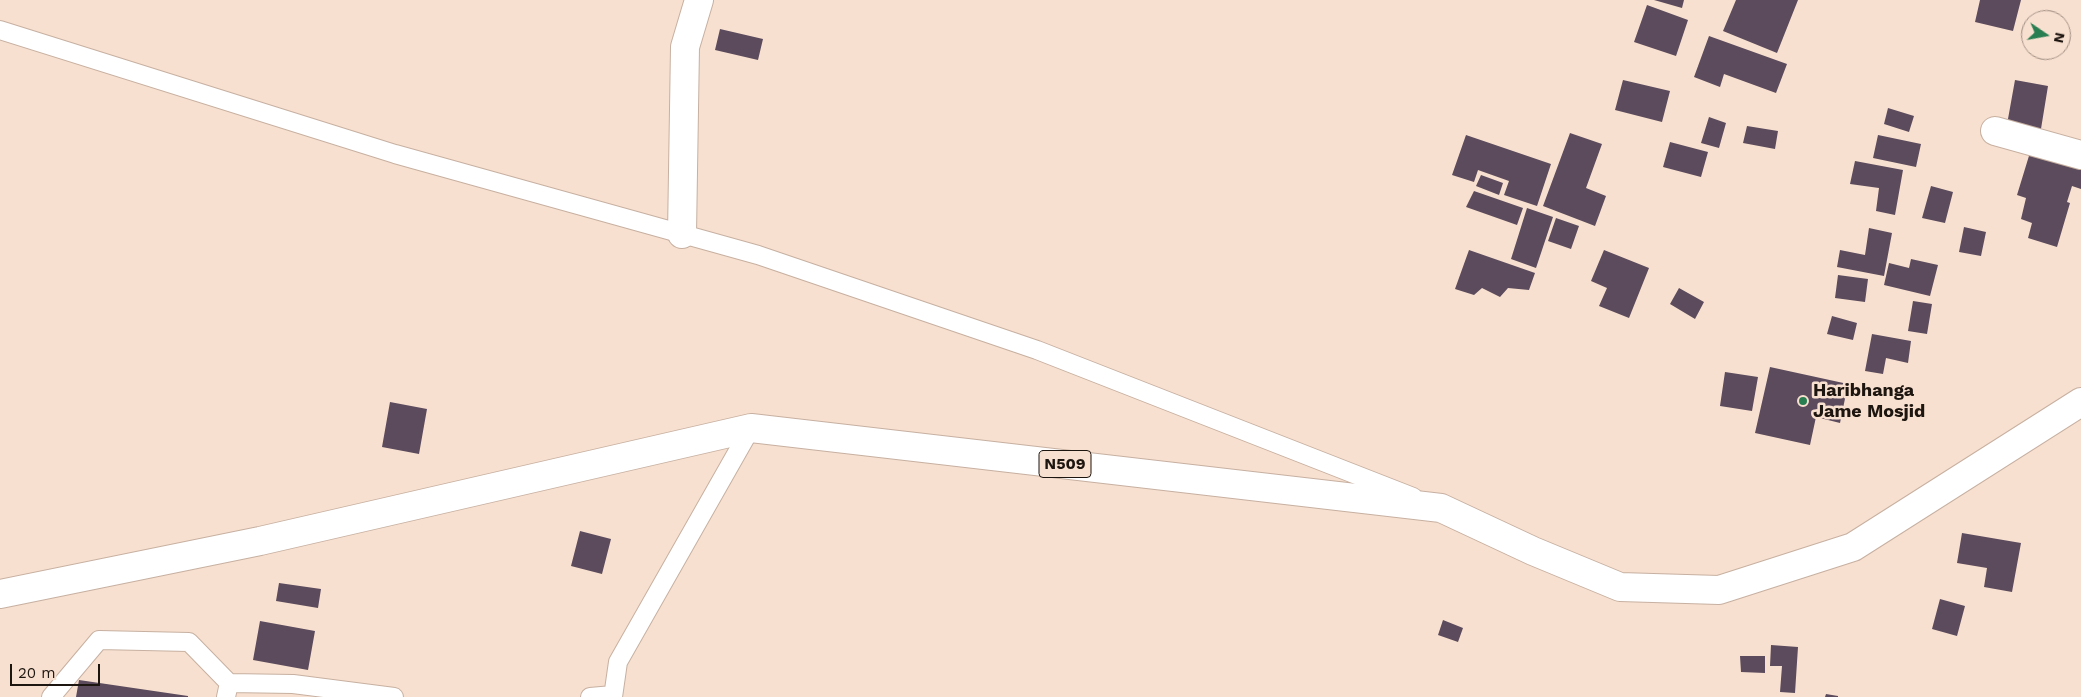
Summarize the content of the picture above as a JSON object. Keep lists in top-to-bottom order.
{
  "streets": {
    "main road": ["N509"]
  },
  "places": ["Haribhanga Jame Mosjid"],
  "scale_bar": "20 m",
  "north": "right"
}
